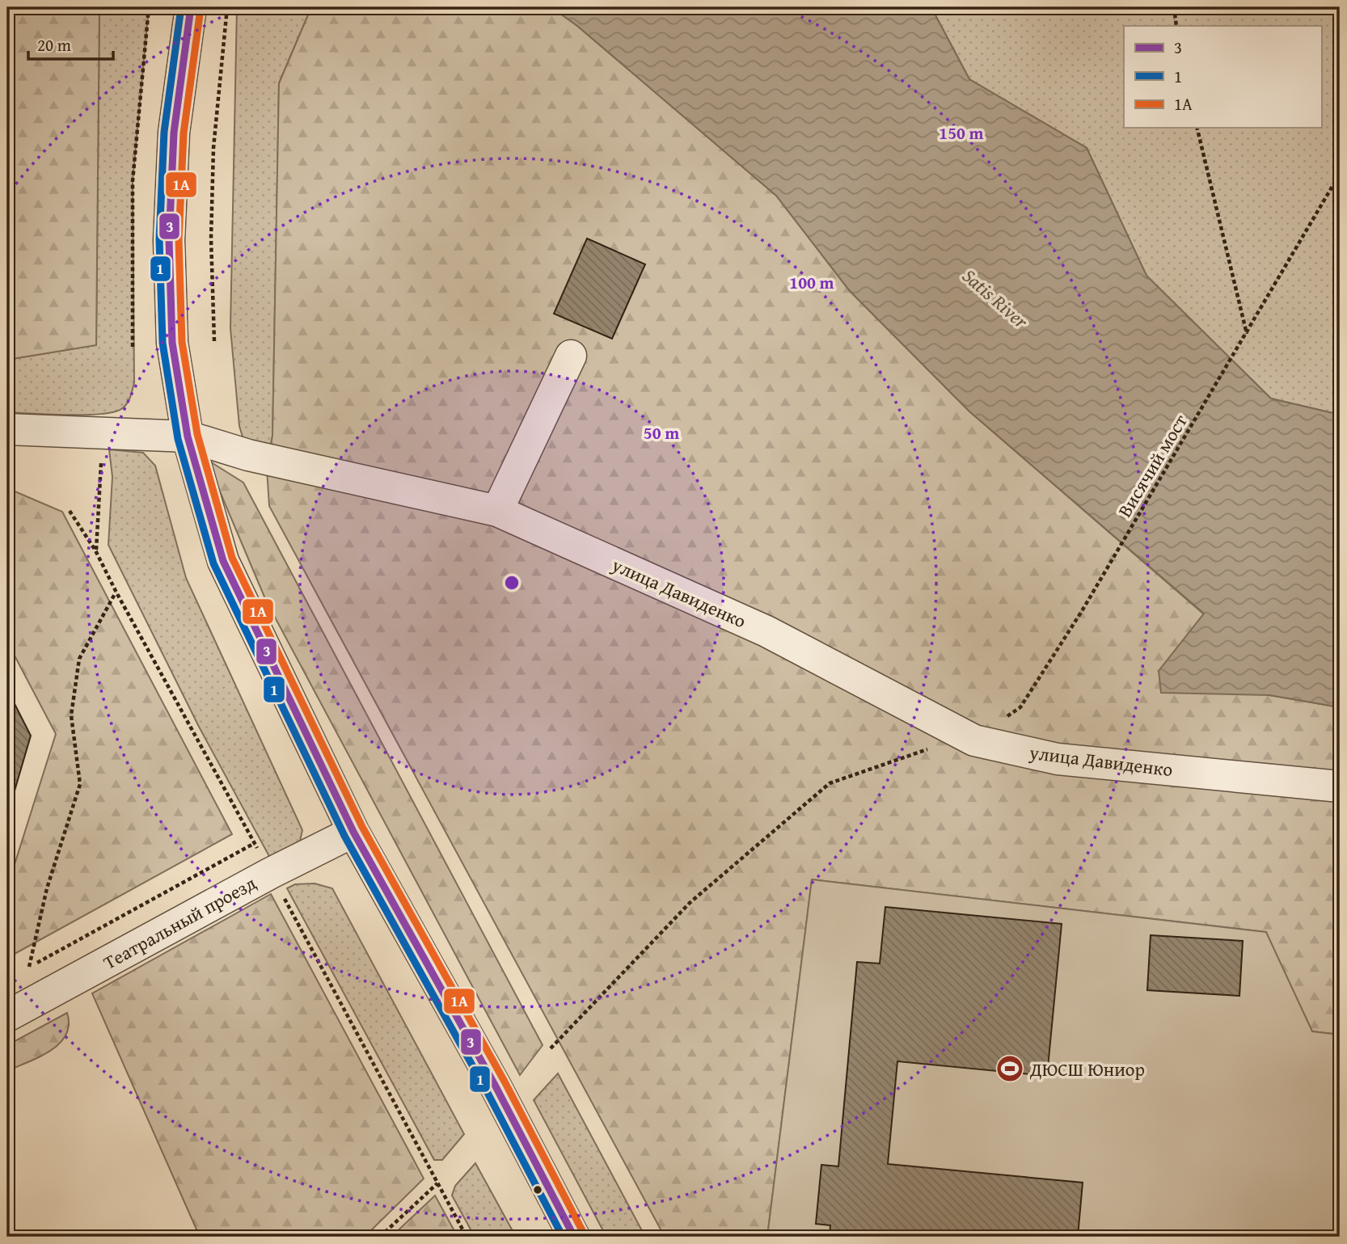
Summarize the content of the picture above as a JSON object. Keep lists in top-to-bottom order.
{
  "streets": {
    "street": ["улица Давиденко", "Театральный проезд"],
    "path": ["Висячий мост"]
  },
  "crossings": [
    ["Висячий мост", "улица Давиденко"]
  ],
  "water": ["Satis River"],
  "places": {
    "sports": ["ДЮСШ Юниор"]
  },
  "lines": ["transit line 3", "transit line 1", "transit line 1А"],
  "legend": ["3", "1", "1А"],
  "scale_bar": "20 m",
  "rings": ["150 m", "100 m", "50 m"]
}
